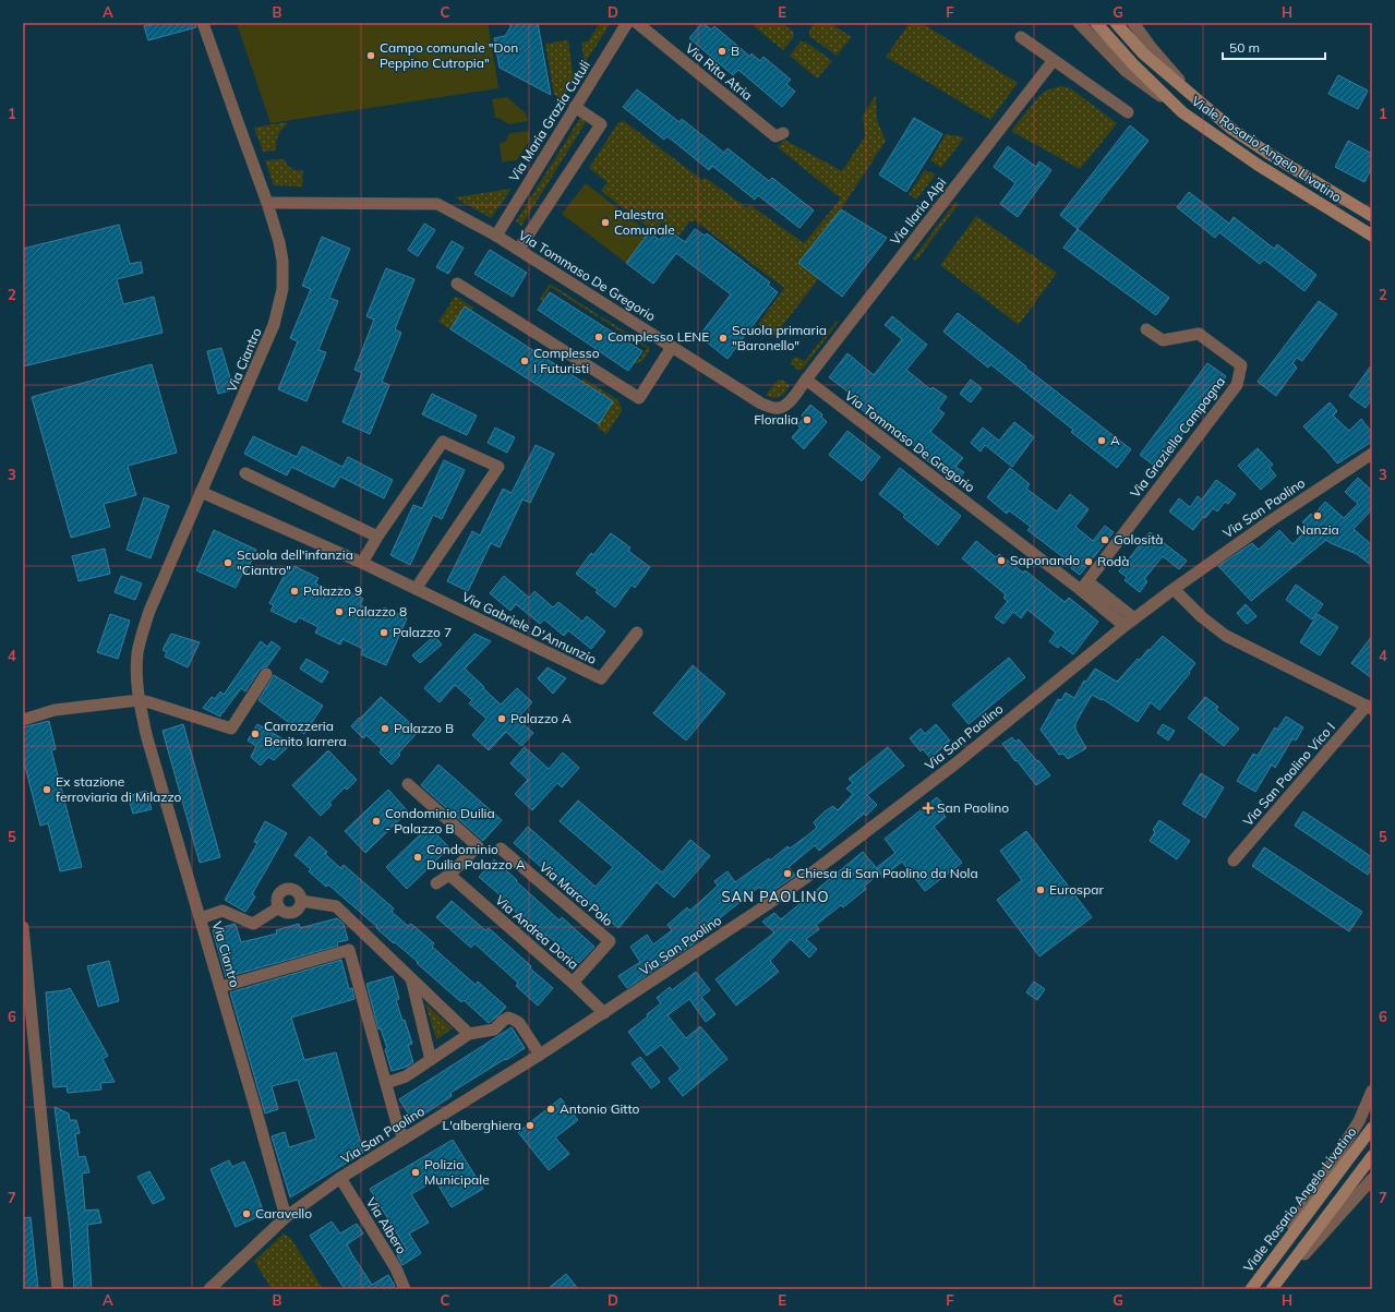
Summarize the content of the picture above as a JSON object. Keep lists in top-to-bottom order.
{
  "streets": {
    "main road": ["Viale Rosario Angelo Livatino"],
    "street": [
      "Via Rita Atria",
      "Via Maria Grazia Cutuli",
      "Via Ilaria Alpi",
      "Via Tommaso De Gregorio",
      "Via Ciantro",
      "Via Graziella Campagna",
      "Via San Paolino",
      "Via Gabriele D'Annunzio",
      "Via San Paolino Vico I",
      "Via Marco Polo",
      "Via Andrea Doria",
      "Via Albero"
    ]
  },
  "crossings": [
    ["Via Maria Grazia Cutuli", "Via Tommaso De Gregorio"],
    ["Via Ilaria Alpi", "Via Tommaso De Gregorio"],
    ["Via Tommaso De Gregorio", "Via Ciantro"],
    ["Via Tommaso De Gregorio", "Via Graziella Campagna"],
    ["Via Tommaso De Gregorio", "Via San Paolino"],
    ["Via Ciantro", "Via San Paolino"],
    ["Via Ciantro", "Via Gabriele D'Annunzio"],
    ["Via San Paolino", "Via Andrea Doria"],
    ["Via San Paolino", "Via Albero"],
    ["Via Marco Polo", "Via Andrea Doria"]
  ],
  "districts": ["SAN PAOLINO"],
  "places": {
    "other": [
      "B",
      "Campo comunale \"Don Peppino Cutropia\"",
      "Palestra Comunale",
      "Complesso LENE",
      "Scuola primaria \"Baronello\"",
      "Complesso I Futuristi",
      "Floralia",
      "A",
      "Nanzia",
      "Golosità",
      "Saponando",
      "Rodà",
      "Scuola dell'infanzia \"Ciantro\"",
      "Palazzo 9",
      "Palazzo 8",
      "Palazzo 7",
      "Palazzo A",
      "Palazzo B",
      "Carrozzeria Benito Iarrera",
      "Ex stazione ferroviaria di Milazzo",
      "Condominio Duilia - Palazzo B",
      "Condominio Duilia Palazzo A",
      "Chiesa di San Paolino da Nola",
      "Eurospar",
      "Antonio Gitto",
      "L'alberghiera",
      "Polizia Municipale",
      "Caravello"
    ],
    "health": ["San Paolino"]
  },
  "scale_bar": "50 m",
  "grid": {
    "columns": [
      "A",
      "B",
      "C",
      "D",
      "E",
      "F",
      "G",
      "H"
    ],
    "rows": [
      "1",
      "2",
      "3",
      "4",
      "5",
      "6",
      "7"
    ]
  }
}
